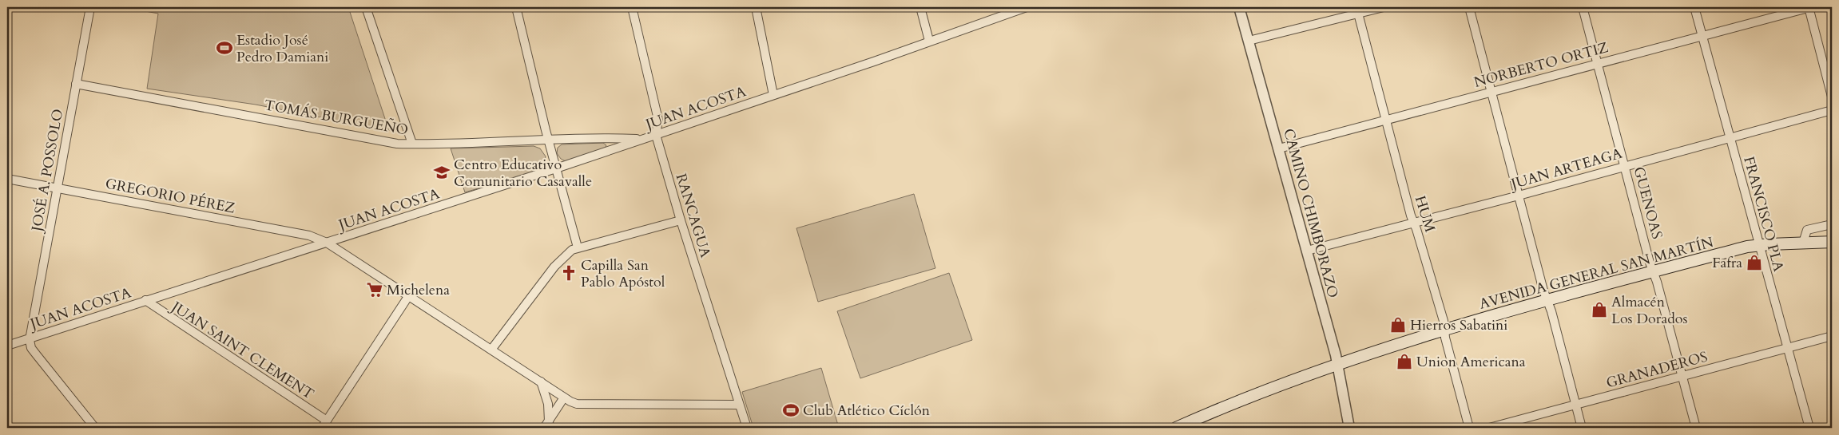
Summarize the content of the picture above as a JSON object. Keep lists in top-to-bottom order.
{
  "streets": {
    "main road": ["AVENIDA GENERAL SAN MARTÍN"],
    "street": [
      "NORBERTO ORTIZ",
      "JUAN ACOSTA",
      "TOMÁS BURGUEÑO",
      "JUAN ARTEAGA",
      "JOSÉ A. POSSOLO",
      "GREGORIO PÉREZ",
      "GUENOAS",
      "CAMINO CHIMBORAZO",
      "HUM",
      "FRANCISCO PLA",
      "RANCAGUA",
      "JUAN SAINT CLEMENT",
      "GRANADEROS"
    ]
  },
  "crossings": [
    ["NORBERTO ORTIZ", "GUENOAS"],
    ["NORBERTO ORTIZ", "CAMINO CHIMBORAZO"],
    ["NORBERTO ORTIZ", "HUM"],
    ["NORBERTO ORTIZ", "FRANCISCO PLA"],
    ["JUAN ACOSTA", "TOMÁS BURGUEÑO"],
    ["JUAN ACOSTA", "JOSÉ A. POSSOLO"],
    ["JUAN ACOSTA", "GREGORIO PÉREZ"],
    ["JUAN ACOSTA", "RANCAGUA"],
    ["JUAN ACOSTA", "JUAN SAINT CLEMENT"],
    ["TOMÁS BURGUEÑO", "JOSÉ A. POSSOLO"],
    ["JUAN ARTEAGA", "GUENOAS"],
    ["JUAN ARTEAGA", "CAMINO CHIMBORAZO"],
    ["JUAN ARTEAGA", "HUM"],
    ["JUAN ARTEAGA", "FRANCISCO PLA"],
    ["JOSÉ A. POSSOLO", "GREGORIO PÉREZ"],
    ["GREGORIO PÉREZ", "RANCAGUA"],
    ["GUENOAS", "AVENIDA GENERAL SAN MARTÍN"],
    ["GUENOAS", "GRANADEROS"],
    ["CAMINO CHIMBORAZO", "AVENIDA GENERAL SAN MARTÍN"],
    ["HUM", "AVENIDA GENERAL SAN MARTÍN"],
    ["FRANCISCO PLA", "AVENIDA GENERAL SAN MARTÍN"],
    ["FRANCISCO PLA", "GRANADEROS"]
  ],
  "places": {
    "sports": ["Estadio José Pedro Damiani", "Club Atlético Cíclón"],
    "school or university": ["Centro Educativo Comunitario Casavalle"],
    "shop": [
      "Fafra",
      "Almacén Los Dorados",
      "Hierros Sabatini",
      "Union Americana"
    ],
    "church": ["Capilla San Pablo Apóstol"],
    "supermarket": ["Michelena"]
  }
}
